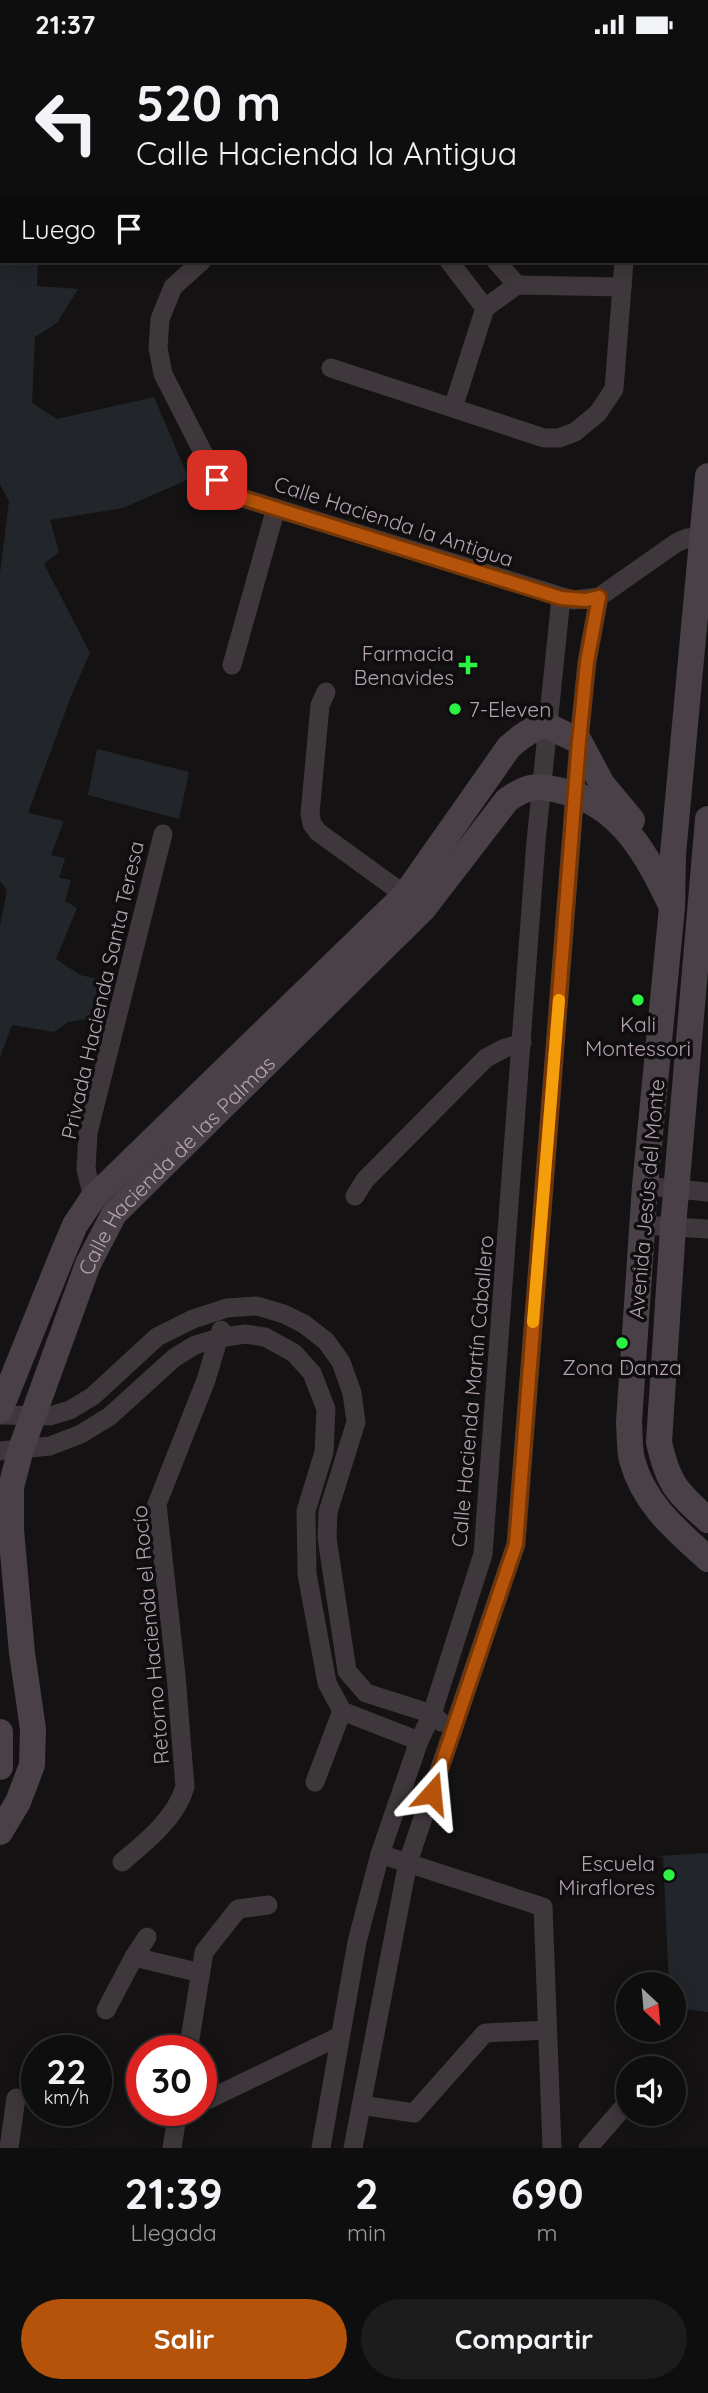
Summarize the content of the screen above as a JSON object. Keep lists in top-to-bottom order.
{
  "streets": {
    "main road": ["Calle Hacienda de las Palmas", "Avenida Jesús del Monte"],
    "street": [
      "Calle Hacienda la Antigua",
      "Privada Hacienda Santa Teresa",
      "Calle Hacienda Martín Caballero",
      "Retorno Hacienda el Rocío"
    ]
  },
  "crossings": [
    ["Calle Hacienda la Antigua", "Calle Hacienda Martín Caballero"],
    ["Privada Hacienda Santa Teresa", "Calle Hacienda de las Palmas"],
    ["Calle Hacienda de las Palmas", "Calle Hacienda Martín Caballero"]
  ],
  "places": {
    "health": ["Farmacia Benavides"],
    "other": [
      "7-Eleven",
      "Kali Montessori",
      "Zona Danza",
      "Escuela Miraflores"
    ]
  },
  "north": "bottom right",
  "page": {
    "status": "21:37",
    "turn": ["520 m", "Calle Hacienda la Antigua"],
    "then": "Luego",
    "speed": "22 km/h",
    "limit": "30",
    "eta": [
      "21:39",
      "Llegada",
      "2",
      "min",
      "690",
      "m"
    ],
    "buttons": ["Salir", "Compartir"]
  }
}
